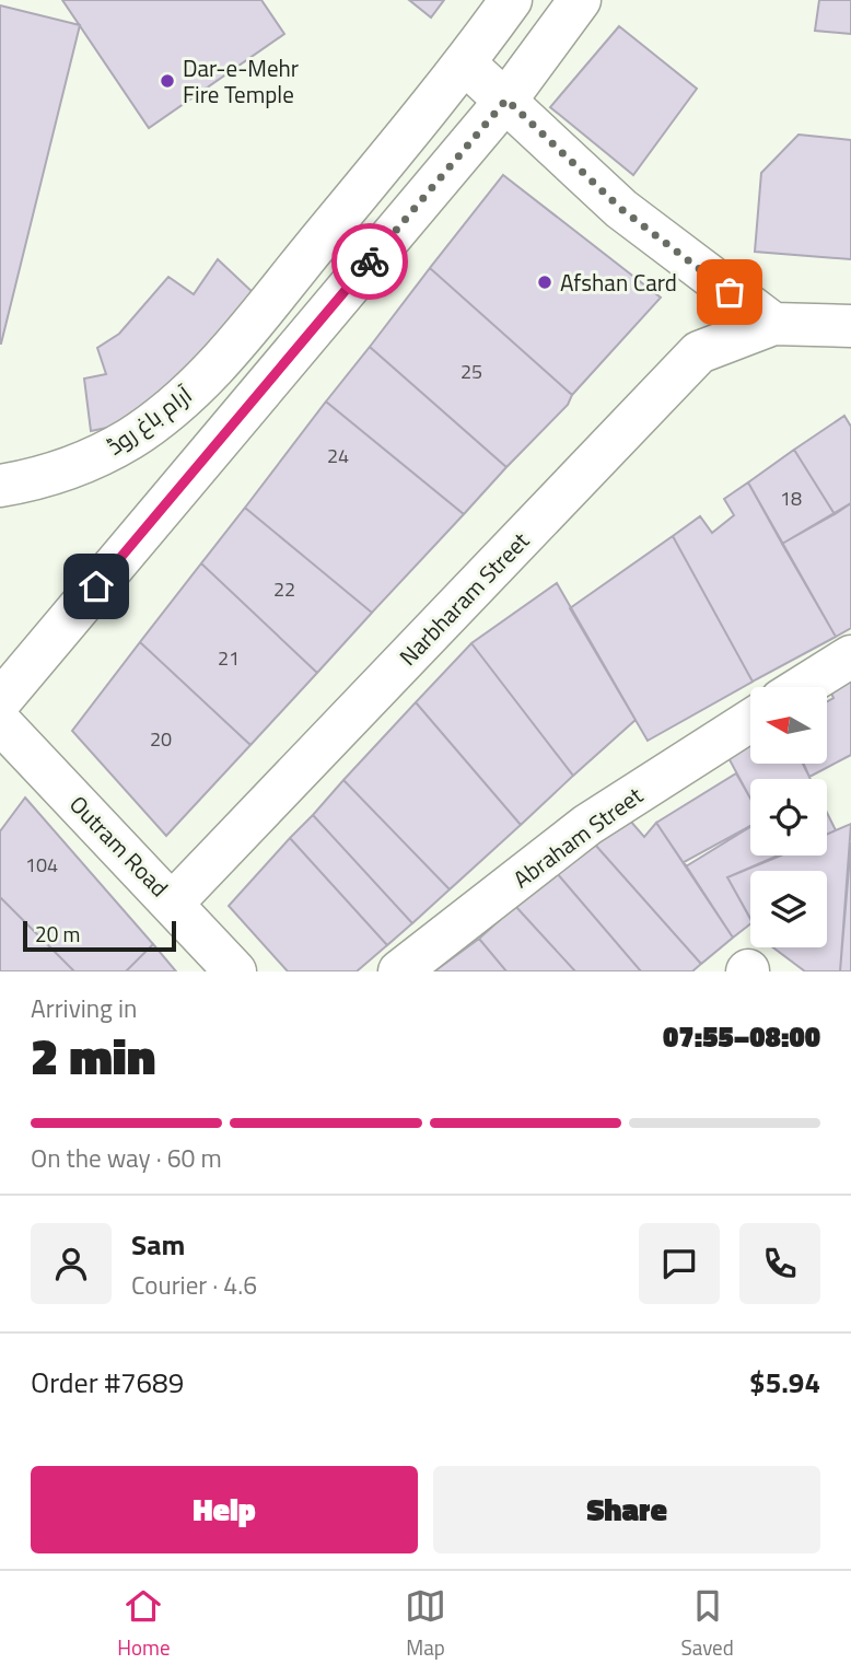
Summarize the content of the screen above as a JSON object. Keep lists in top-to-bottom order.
{
  "streets": {
    "street": [
      "آرام باغ روڈ",
      "Narbharam Street",
      "Abraham Street",
      "Outram Road"
    ]
  },
  "crossings": [
    ["Narbharam Street", "Outram Road"]
  ],
  "places": ["Dar-e-Mehr Fire Temple", "Afshan Card"],
  "house_numbers": [
    "25",
    "24",
    "18",
    "22",
    "21",
    "20",
    "104"
  ],
  "scale_bar": "20 m",
  "north": "left",
  "page": {
    "scale": "20 m",
    "heading": ["2 min", "Arriving in", "07:55–08:00"],
    "panel": [
      "Sam",
      "Courier · 4.6",
      "Order #7689",
      "$5.94"
    ],
    "bar": "On the way · 60 m",
    "buttons": ["Help", "Share"],
    "tabs": ["Home", "Map", "Saved"]
  }
}
